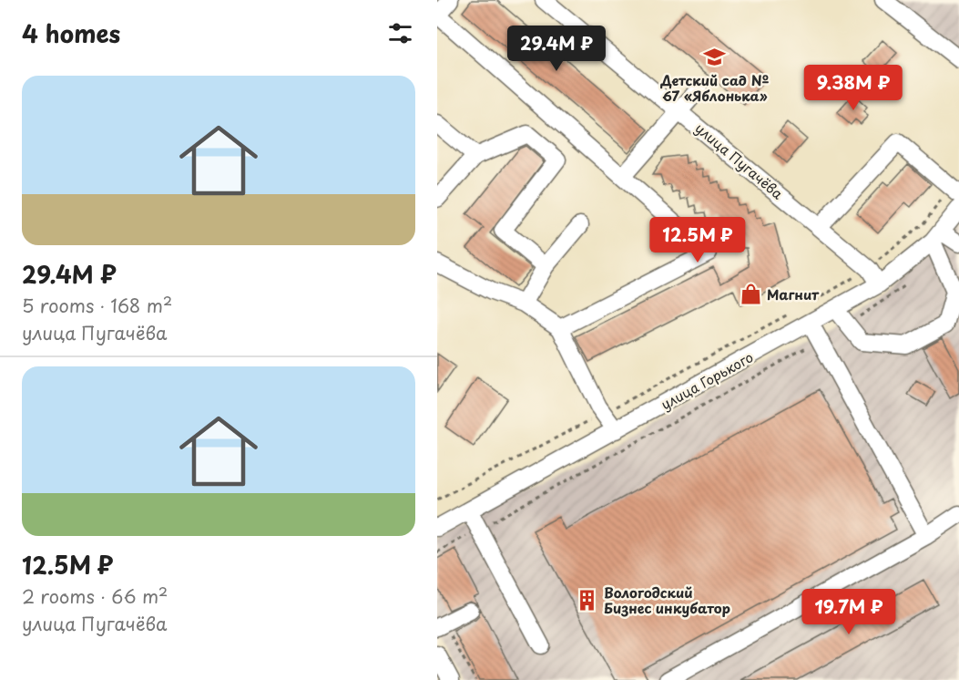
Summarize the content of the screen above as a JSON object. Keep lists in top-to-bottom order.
{
  "streets": {
    "street": ["улица Пугачёва", "улица Горького"]
  },
  "crossings": [
    ["улица Пугачёва", "улица Горького"]
  ],
  "places": {
    "school or university": ["Детский сад № 67 «Яблонька»"],
    "shop": ["Магнит"],
    "building": ["Вологодский Бизнес инкубатор"]
  },
  "page": {
    "heading": "4 homes",
    "price": [
      "29.4M ₽",
      "9.38M ₽",
      "12.5M ₽",
      "19.7M ₽"
    ],
    "list": [
      {
        "name": "29.4M ₽",
        "note": "5 rooms · 168 m² · улица Пугачёва"
      },
      {
        "name": "12.5M ₽",
        "note": "2 rooms · 66 m² · улица Пугачёва"
      }
    ]
  }
}
